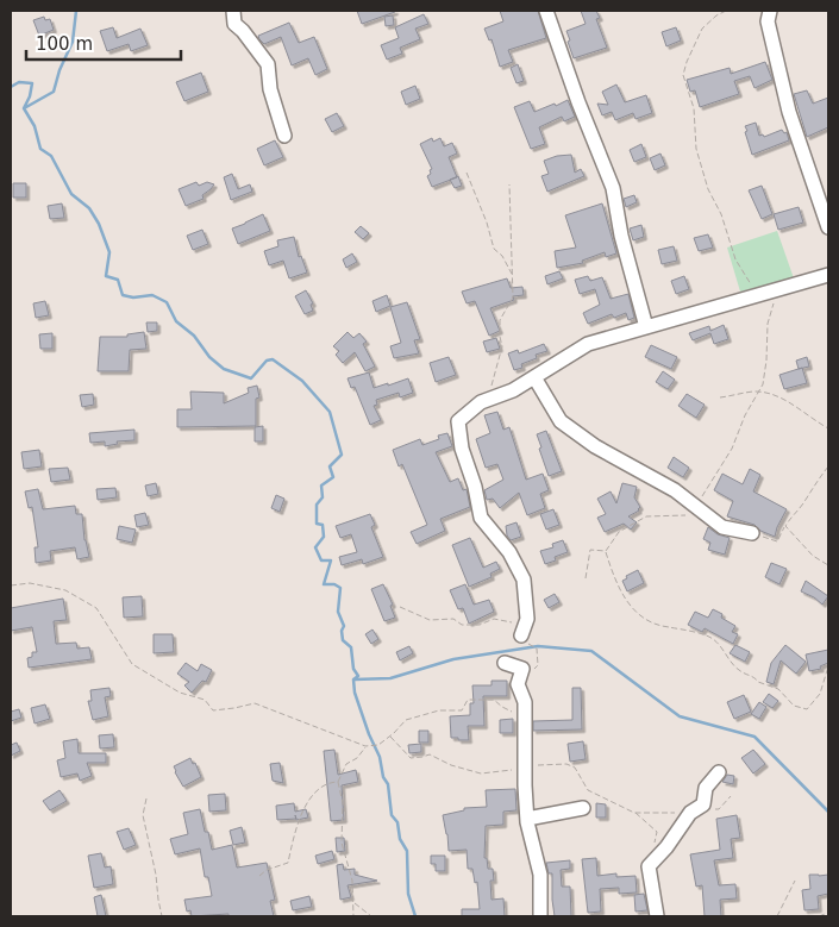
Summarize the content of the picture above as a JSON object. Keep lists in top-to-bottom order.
{
  "scale_bar": "100 m"
}
